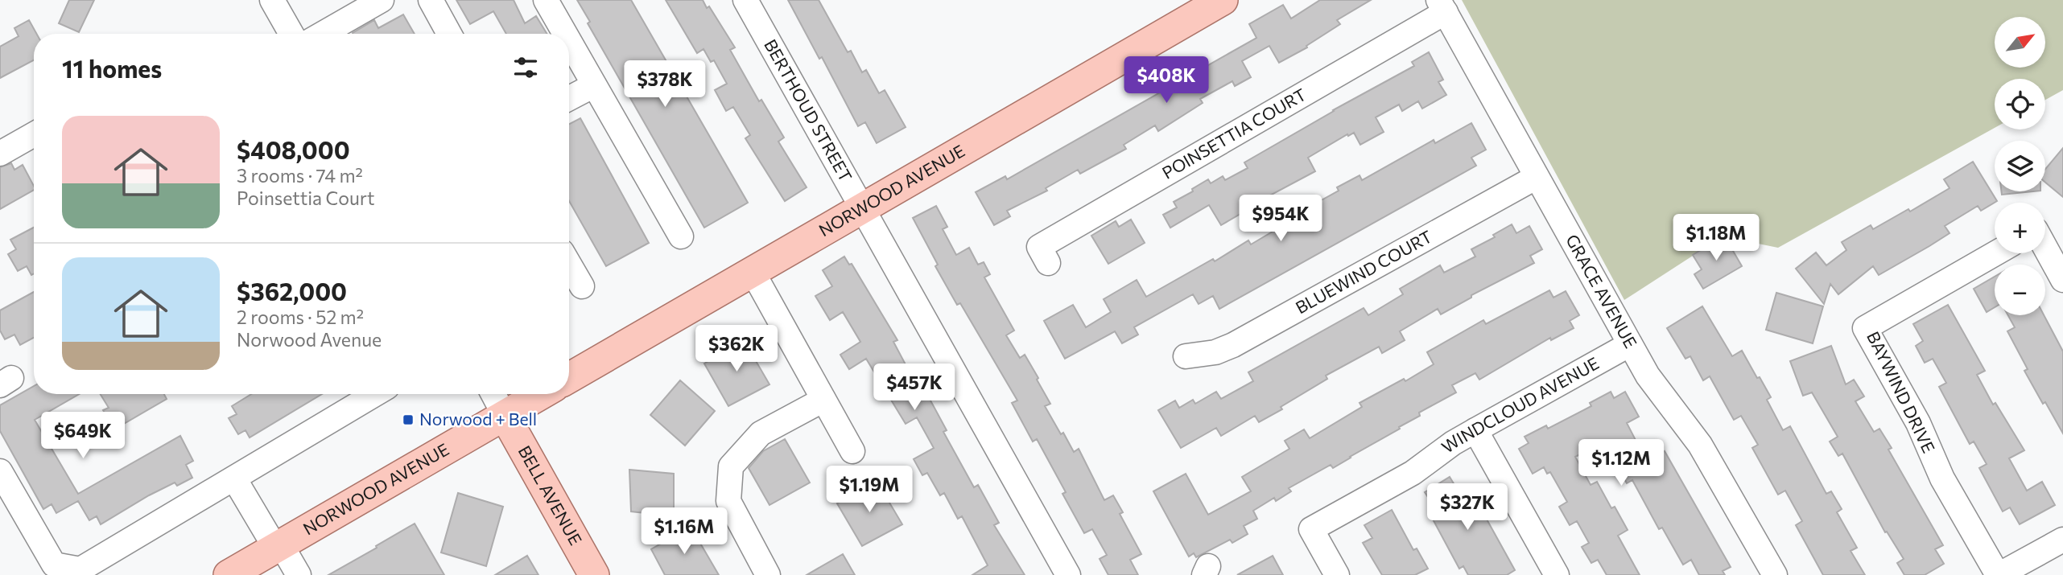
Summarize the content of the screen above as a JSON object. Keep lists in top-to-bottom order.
{
  "streets": {
    "main road": ["NORWOOD AVENUE", "BELL AVENUE"],
    "street": [
      "BERTHOUD STREET",
      "POINSETTIA COURT",
      "BLUEWIND COURT",
      "GRACE AVENUE",
      "BAYWIND DRIVE",
      "WINDCLOUD AVENUE"
    ]
  },
  "crossings": [
    ["BERTHOUD STREET", "NORWOOD AVENUE"],
    ["POINSETTIA COURT", "GRACE AVENUE"],
    ["NORWOOD AVENUE", "BELL AVENUE"],
    ["BLUEWIND COURT", "GRACE AVENUE"],
    ["GRACE AVENUE", "WINDCLOUD AVENUE"]
  ],
  "places": {
    "transit": ["Norwood + Bell"]
  },
  "north": "top right",
  "page": {
    "map_buttons": ["+", "−"],
    "heading": "11 homes",
    "price": [
      "$408K",
      "$378K",
      "$954K",
      "$1.18M",
      "$362K",
      "$457K",
      "$649K",
      "$1.12M",
      "$1.19M",
      "$327K",
      "$1.16M"
    ],
    "list": [
      {
        "name": "$408,000",
        "note": "3 rooms · 74 m² · Poinsettia Court"
      },
      {
        "name": "$362,000",
        "note": "2 rooms · 52 m² · Norwood Avenue"
      }
    ]
  }
}
